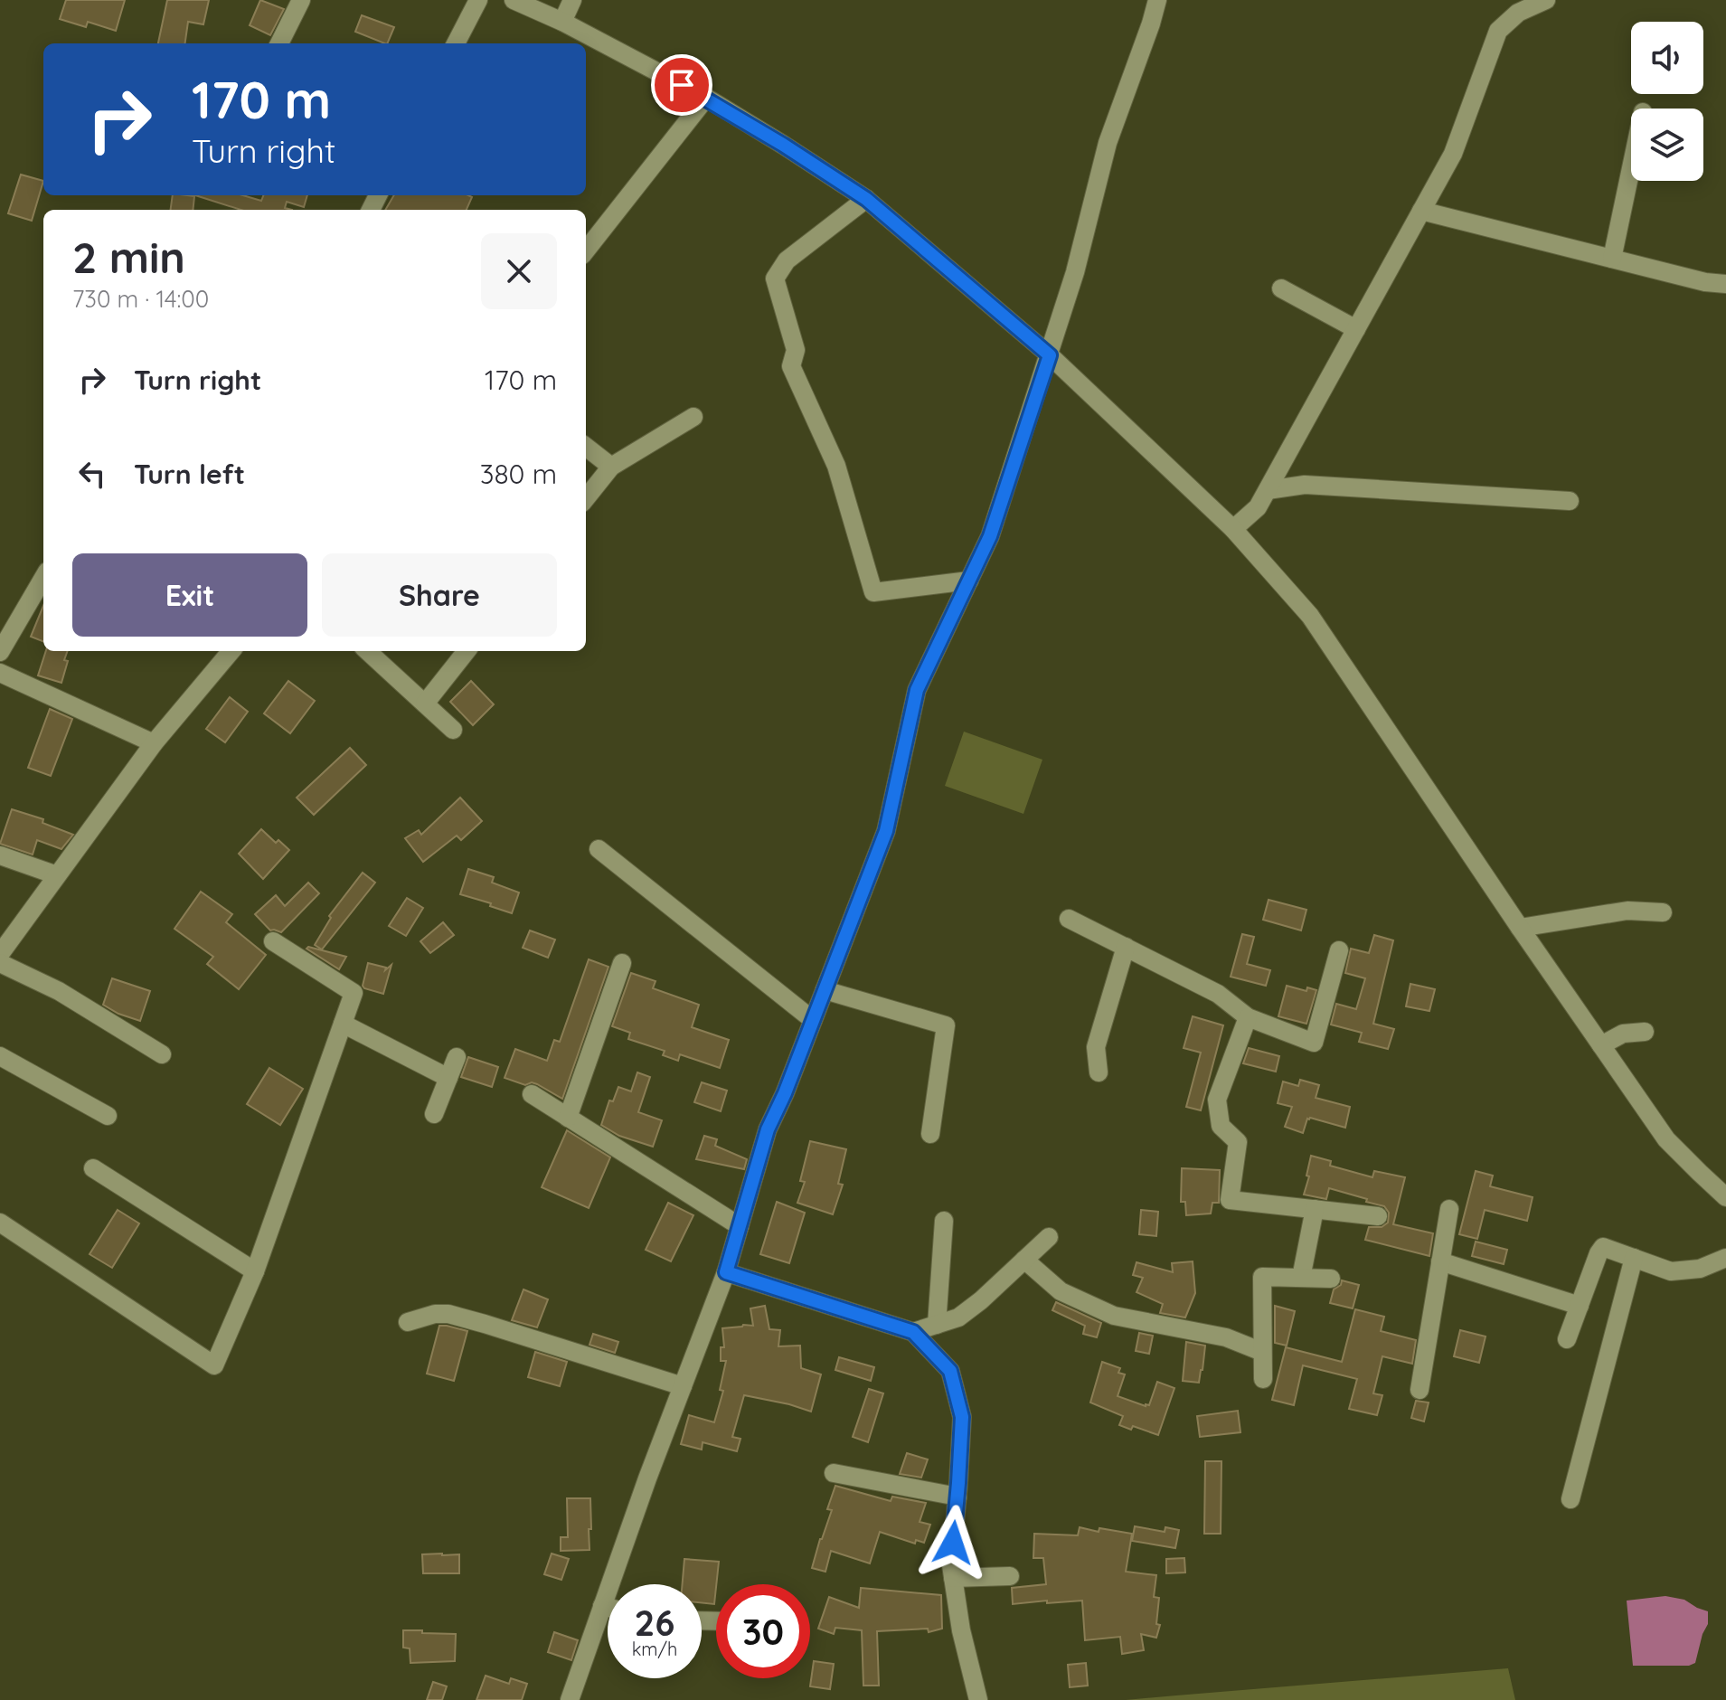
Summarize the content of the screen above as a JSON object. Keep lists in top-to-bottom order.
{
  "page": {
    "turn": ["170 m", "Turn right"],
    "heading": ["2 min", "730 m · 14:00"],
    "list": [
      {
        "name": "Turn right",
        "value": "170 m"
      },
      {
        "name": "Turn left",
        "value": "380 m"
      }
    ],
    "buttons": ["Exit", "Share"],
    "speed": "26 km/h",
    "limit": "30"
  }
}
